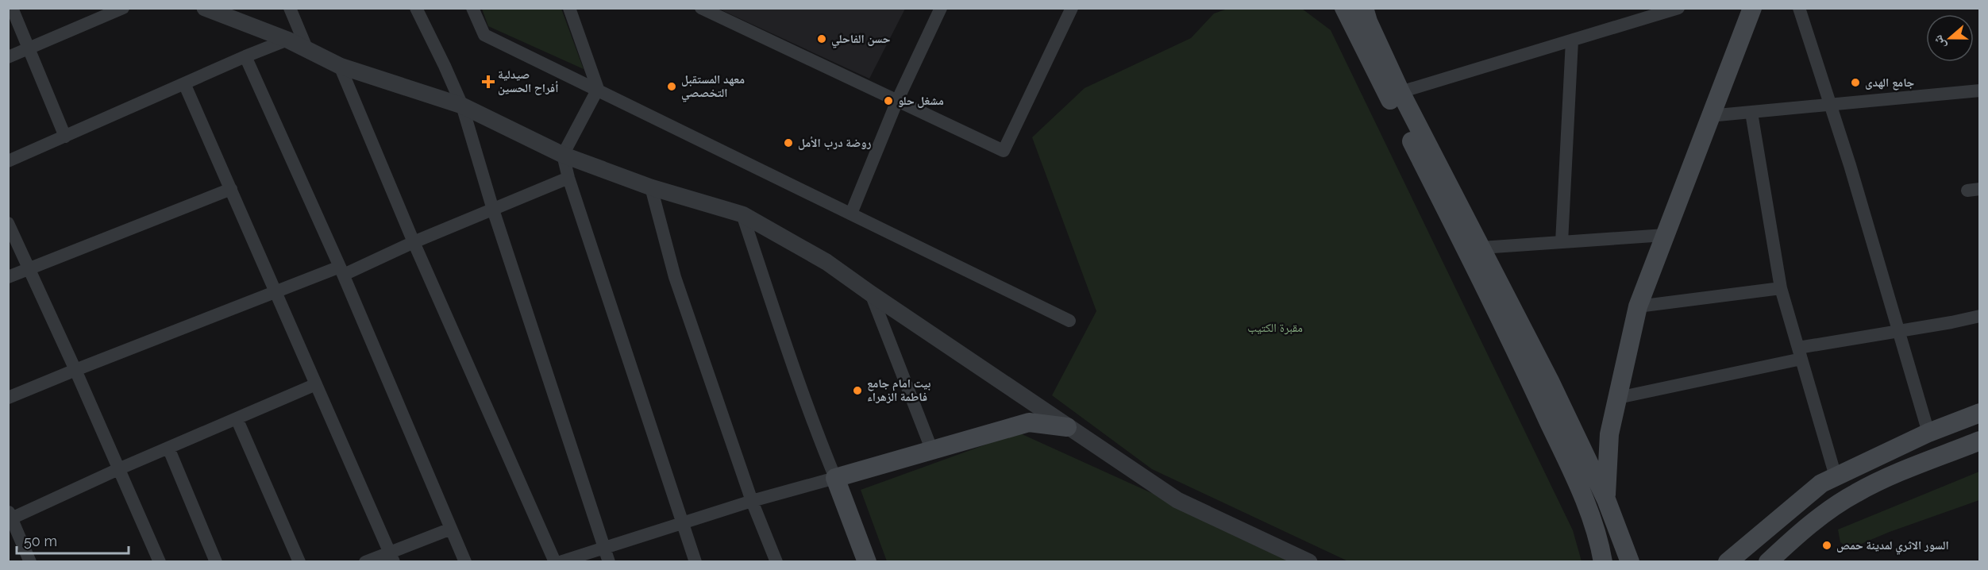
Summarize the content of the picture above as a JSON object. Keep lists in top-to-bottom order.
{
  "parks": ["مقبرة الكتيب"],
  "places": {
    "other": [
      "حسن الفاحلي",
      "جامع الهدى",
      "معهد المستقبل التخصصي",
      "مشغل حلو",
      "روضة درب الأمل",
      "بيت امام جامع فاطمة الزهراء",
      "السور الاثري لمدينة حمص"
    ],
    "health": ["صيدلية أفراح الحسين"]
  },
  "scale_bar": "50 m",
  "north": "left"
}
